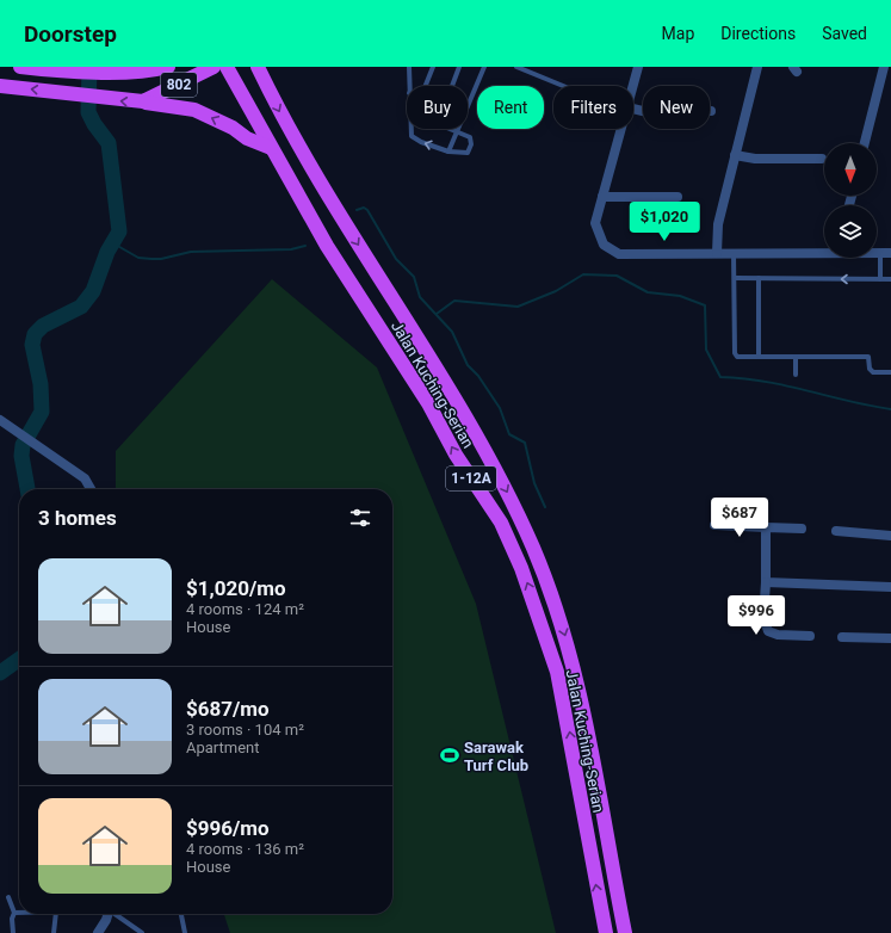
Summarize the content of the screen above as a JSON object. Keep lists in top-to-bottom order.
{
  "streets": {
    "highway": ["802", "Jalan Kuching-Serian", "1-12A"]
  },
  "places": {
    "sports": ["Sarawak Turf Club"]
  },
  "north": "bottom",
  "page": {
    "header": "Doorstep",
    "nav": ["Map", "Directions", "Saved"],
    "chip": [
      "Buy",
      "Rent",
      "Filters",
      "New"
    ],
    "price": ["$1,020", "$687", "$996"],
    "heading": "3 homes",
    "list": [
      {
        "name": "$1,020/mo",
        "note": "4 rooms · 124 m² · House"
      },
      {
        "name": "$687/mo",
        "note": "3 rooms · 104 m² · Apartment"
      },
      {
        "name": "$996/mo",
        "note": "4 rooms · 136 m² · House"
      }
    ]
  }
}
